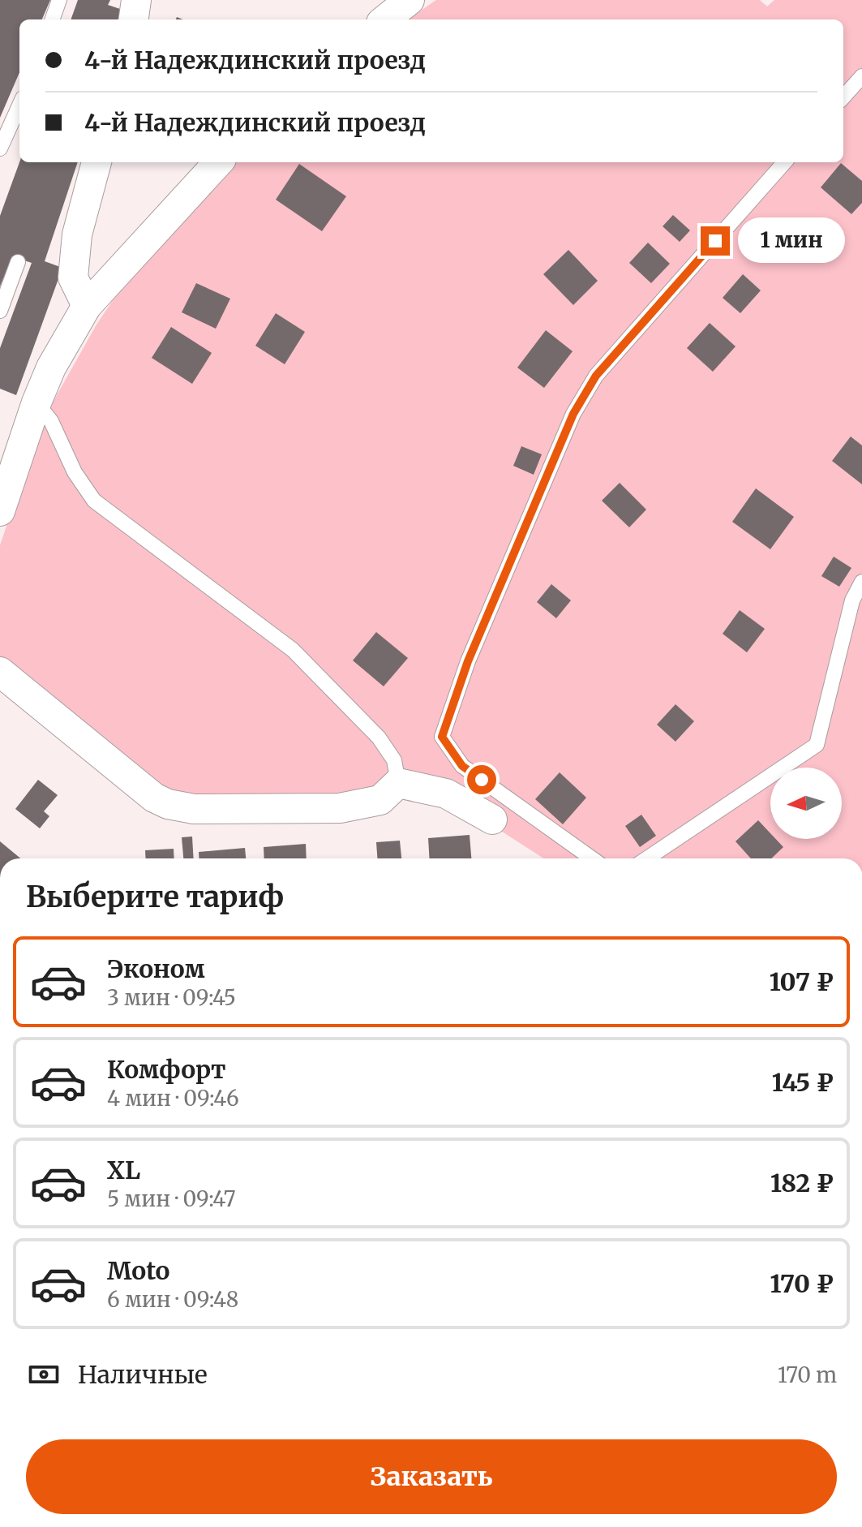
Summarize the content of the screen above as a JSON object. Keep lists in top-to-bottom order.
{
  "north": "left",
  "page": {
    "banner": ["4-й Надеждинский проезд", "4-й Надеждинский проезд"],
    "bubble": "1 мин",
    "heading": "Выберите тариф",
    "list": [
      {
        "name": "Эконом",
        "note": "3 мин · 09:45",
        "value": "107 ₽"
      },
      {
        "name": "Комфорт",
        "note": "4 мин · 09:46",
        "value": "145 ₽"
      },
      {
        "name": "XL",
        "note": "5 мин · 09:47",
        "value": "182 ₽"
      },
      {
        "name": "Moto",
        "note": "6 мин · 09:48",
        "value": "170 ₽"
      }
    ],
    "pay": ["Наличные", "170 m"],
    "buttons": "Заказать"
  }
}
